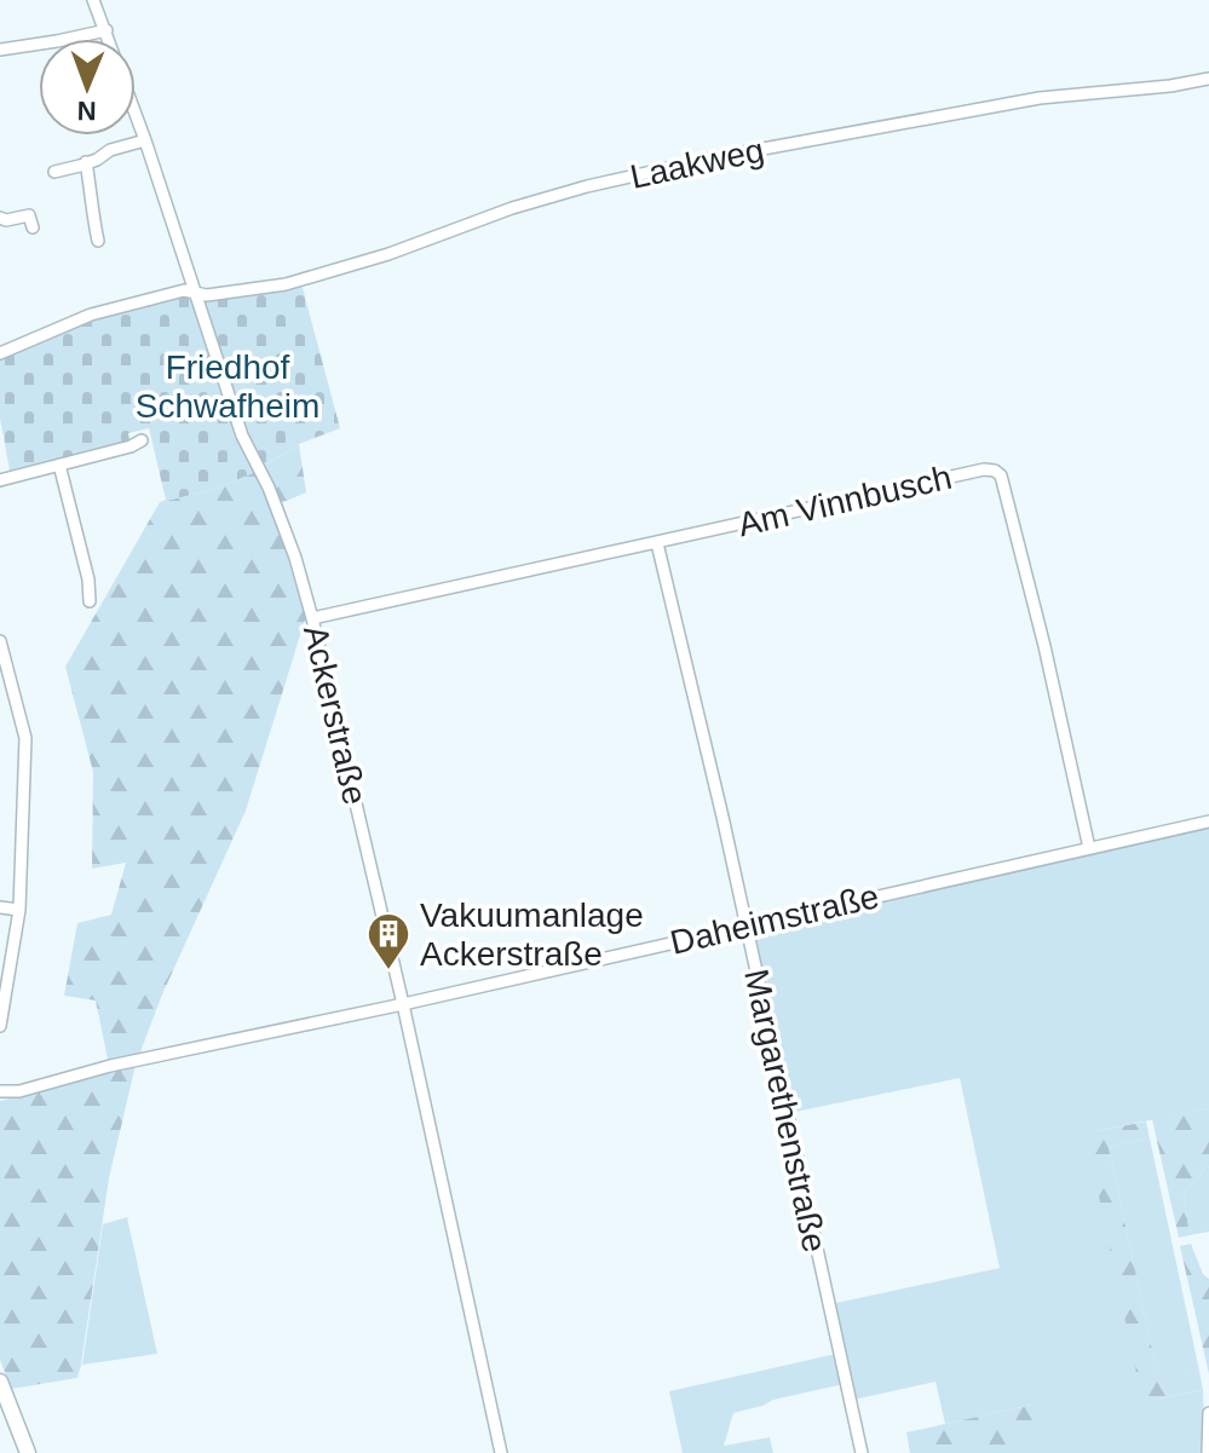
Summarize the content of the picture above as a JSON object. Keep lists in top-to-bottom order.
{
  "streets": {
    "street": [
      "Laakweg",
      "Am Vinnbusch",
      "Ackerstraße",
      "Daheimstraße",
      "Margarethenstraße"
    ]
  },
  "crossings": [
    ["Laakweg", "Ackerstraße"],
    ["Am Vinnbusch", "Ackerstraße"],
    ["Am Vinnbusch", "Daheimstraße"],
    ["Am Vinnbusch", "Margarethenstraße"],
    ["Ackerstraße", "Daheimstraße"],
    ["Daheimstraße", "Margarethenstraße"]
  ],
  "parks": ["Friedhof Schwafheim"],
  "places": {
    "building": ["Vakuumanlage Ackerstraße"]
  },
  "north": "bottom"
}
